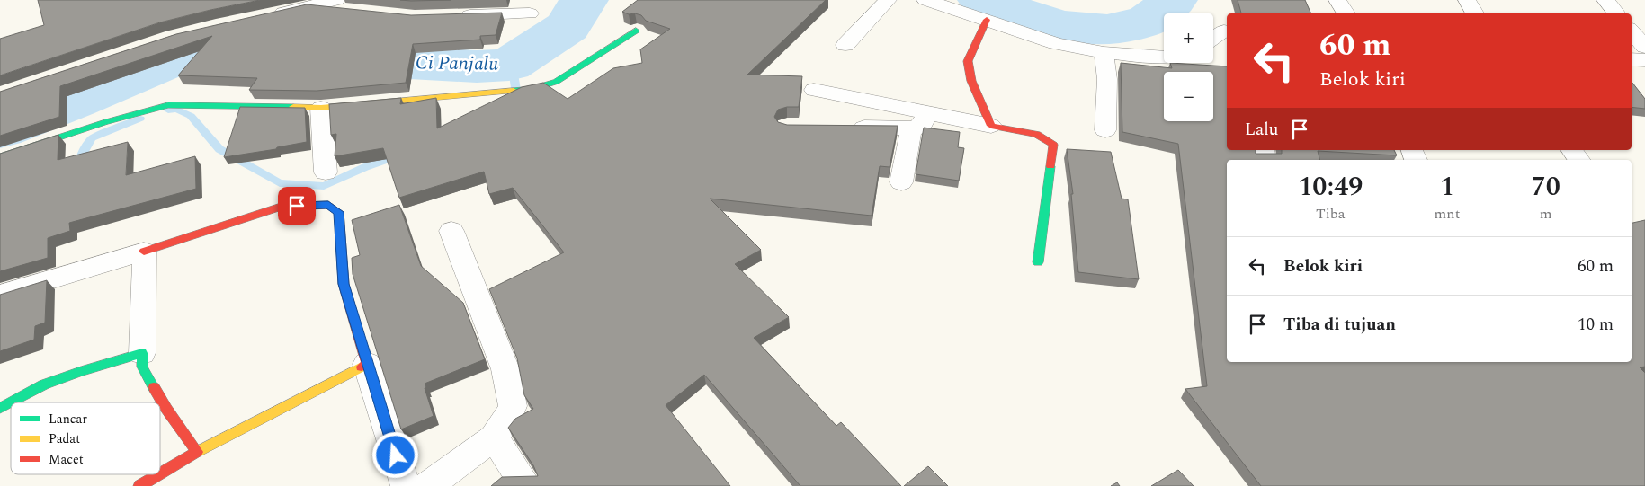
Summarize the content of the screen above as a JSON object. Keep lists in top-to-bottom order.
{
  "water": ["Ci Panjalu"],
  "legend": ["Lancar", "Padat", "Macet"],
  "page": {
    "map_buttons": ["+", "−"],
    "turn": ["60 m", "Belok kiri"],
    "then": "Lalu",
    "eta": [
      "10:49",
      "Tiba",
      "1",
      "mnt",
      "70",
      "m"
    ],
    "list": [
      {
        "name": "Belok kiri",
        "value": "60 m"
      },
      {
        "name": "Tiba di tujuan",
        "value": "10 m"
      }
    ]
  }
}
